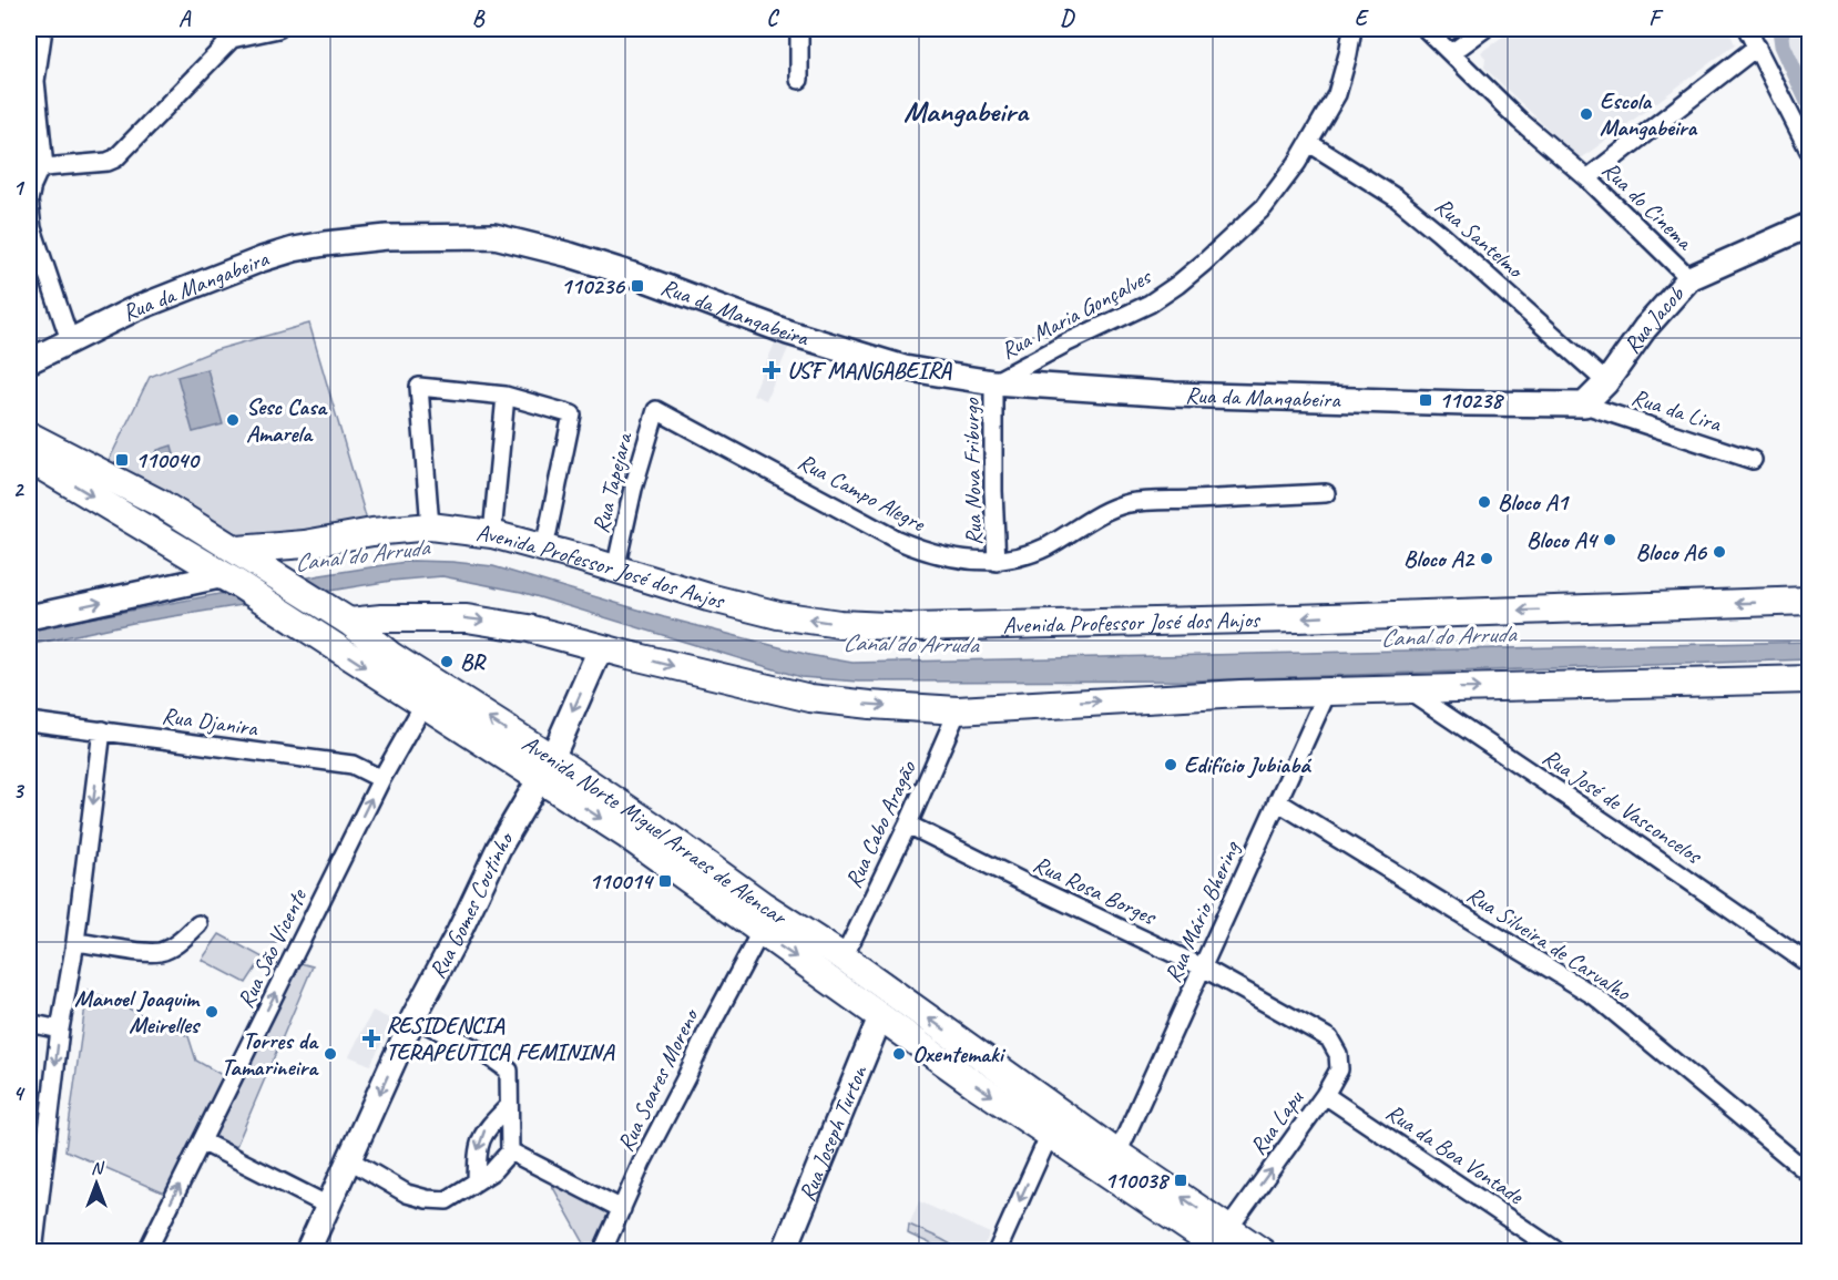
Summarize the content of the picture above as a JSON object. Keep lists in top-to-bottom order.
{
  "streets": {
    "main road": ["Avenida Professor José dos Anjos", "Avenida Norte Miguel Arraes de Alencar"],
    "street": [
      "Rua do Cinema",
      "Rua Santelmo",
      "Rua da Mangabeira",
      "Rua Maria Gonçalves",
      "Rua Jacob",
      "Rua da Lira",
      "Rua Nova Friburgo",
      "Rua Tapejara",
      "Rua Campo Alegre",
      "Rua Djanira",
      "Rua José de Vasconcelos",
      "Rua Cabo Aragão",
      "Rua Rosa Borges",
      "Rua Gomes Coutinho",
      "Rua Mário Bhering",
      "Rua Silveira de Carvalho",
      "Rua São Vicente",
      "Rua Soares Moreno",
      "Rua Lapu",
      "Rua Joseph Turton",
      "Rua da Boa Vontade"
    ]
  },
  "crossings": [
    ["Rua do Cinema", "Rua Jacob"],
    ["Rua Santelmo", "Rua Maria Gonçalves"],
    ["Rua Santelmo", "Rua Jacob"],
    ["Rua da Mangabeira", "Rua Maria Gonçalves"],
    ["Rua da Mangabeira", "Rua Jacob"],
    ["Rua da Mangabeira", "Rua da Lira"],
    ["Rua da Mangabeira", "Rua Nova Friburgo"],
    ["Rua Maria Gonçalves", "Rua Nova Friburgo"],
    ["Rua Jacob", "Rua da Lira"],
    ["Rua Nova Friburgo", "Rua Campo Alegre"],
    ["Rua Tapejara", "Rua Campo Alegre"],
    ["Rua Tapejara", "Avenida Professor José dos Anjos"],
    ["Avenida Professor José dos Anjos", "Avenida Norte Miguel Arraes de Alencar"],
    ["Rua Djanira", "Rua São Vicente"],
    ["Rua Cabo Aragão", "Avenida Norte Miguel Arraes de Alencar"],
    ["Rua Cabo Aragão", "Rua Rosa Borges"],
    ["Avenida Norte Miguel Arraes de Alencar", "Rua Gomes Coutinho"],
    ["Avenida Norte Miguel Arraes de Alencar", "Rua Mário Bhering"],
    ["Avenida Norte Miguel Arraes de Alencar", "Rua São Vicente"],
    ["Avenida Norte Miguel Arraes de Alencar", "Rua Soares Moreno"],
    ["Avenida Norte Miguel Arraes de Alencar", "Rua Lapu"],
    ["Avenida Norte Miguel Arraes de Alencar", "Rua Joseph Turton"],
    ["Rua Rosa Borges", "Rua Mário Bhering"],
    ["Rua Rosa Borges", "Rua Lapu"],
    ["Rua Mário Bhering", "Rua Silveira de Carvalho"],
    ["Rua Lapu", "Rua da Boa Vontade"]
  ],
  "one_way": ["Rua São Vicente", "Rua Lapu"],
  "districts": ["Mangabeira"],
  "water": ["Canal do Arruda"],
  "places": {
    "other": [
      "Escola Mangabeira",
      "Sesc Casa Amarela",
      "Bloco A1",
      "Bloco A4",
      "Bloco A6",
      "Bloco A2",
      "BR",
      "Edifício Jubiabá",
      "Manoel Joaquim Meirelles",
      "Torres da Tamarineira",
      "Oxentemaki"
    ],
    "transit": [
      "110236",
      "110238",
      "110040",
      "110014",
      "110038"
    ],
    "health": ["USF MANGABEIRA", "RESIDENCIA TERAPEUTICA FEMININA"]
  },
  "north": "top",
  "grid": {
    "columns": [
      "A",
      "B",
      "C",
      "D",
      "E",
      "F"
    ],
    "rows": [
      "1",
      "2",
      "3",
      "4"
    ]
  }
}
